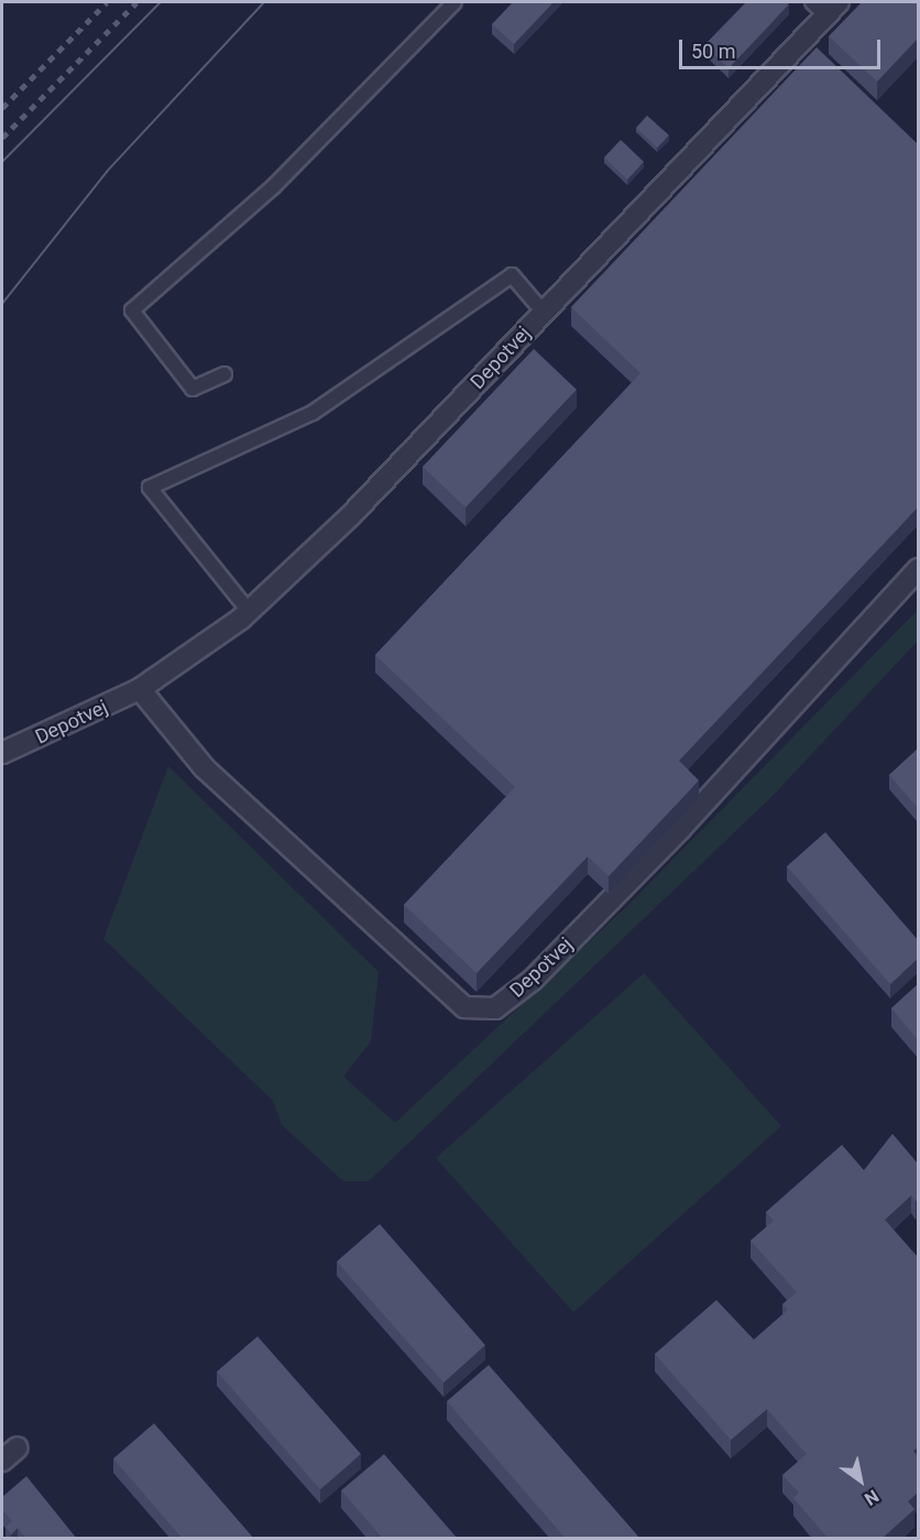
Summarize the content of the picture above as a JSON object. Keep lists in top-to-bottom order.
{
  "streets": {
    "street": ["Depotvej"]
  },
  "scale_bar": "50 m",
  "north": "bottom right"
}
